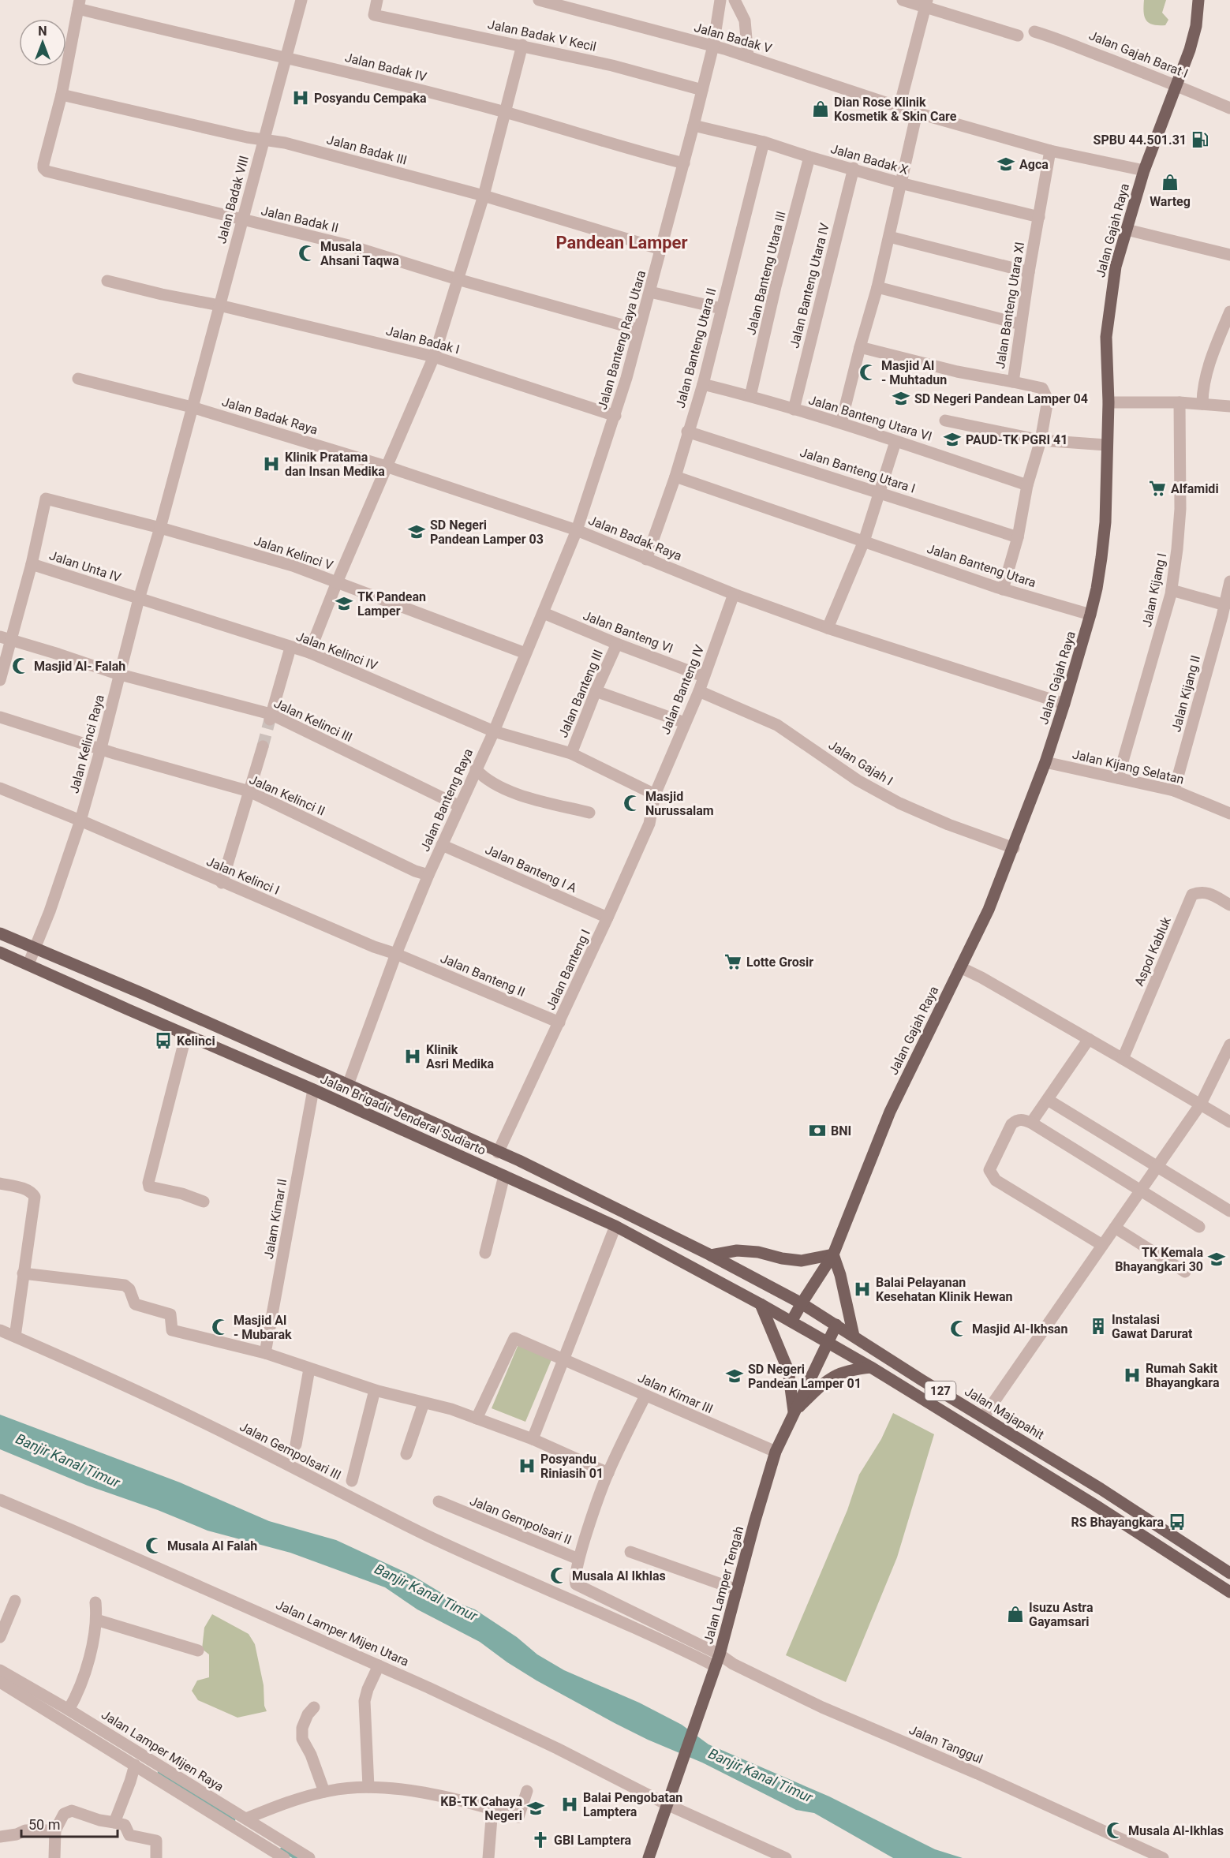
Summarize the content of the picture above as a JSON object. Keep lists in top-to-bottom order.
{
  "streets": {
    "main road": [
      "Jalan Gajah Raya",
      "Jalan Brigadir Jenderal Sudiarto",
      "127",
      "Jalan Majapahit",
      "Jalan Lamper Tengah"
    ],
    "street": [
      "Jalan Badak V Kecil",
      "Jalan Badak V",
      "Jalan Gajah Barat I",
      "Jalan Badak IV",
      "Jalan Badak III",
      "Jalan Badak X",
      "Jalan Badak VIII",
      "Jalan Badak II",
      "Jalan Banteng Utara III",
      "Jalan Banteng Utara IV",
      "Jalan Banteng Utara XI",
      "Jalan Badak I",
      "Jalan Banteng Raya Utara",
      "Jalan Banteng Utara II",
      "Jalan Badak Raya",
      "Jalan Banteng Utara VI",
      "Jalan Banteng Utara I",
      "Jalan Kelinci V",
      "Jalan Banteng Utara",
      "Jalan Unta IV",
      "Jalan Kijang I",
      "Jalan Banteng VI",
      "Jalan Kelinci IV",
      "Jalan Banteng IV",
      "Jalan Banteng III",
      "Jalan Kijang II",
      "Jalan Kelinci III",
      "Jalan Kelinci Raya",
      "Jalan Gajah I",
      "Jalan Kijang Selatan",
      "Jalan Kelinci II",
      "Jalan Banteng Raya",
      "Jalan Banteng I A",
      "Jalan Kelinci I",
      "Aspol Kabluk",
      "Jalan Banteng I",
      "Jalan Banteng II",
      "Jalam Kimar II",
      "Jalan Kimar III",
      "Jalan Gempolsari III",
      "Jalan Gempolsari II",
      "Jalan Lamper Mijen Utara",
      "Jalan Tanggul",
      "Jalan Lamper Mijen Raya"
    ]
  },
  "crossings": [
    ["Jalan Badak V Kecil", "Jalan Banteng Raya Utara"],
    ["Jalan Badak V", "Jalan Gajah Raya"],
    ["Jalan Badak V", "Jalan Banteng Utara XI"],
    ["Jalan Badak V", "Jalan Banteng Raya Utara"],
    ["Jalan Gajah Barat I", "Jalan Gajah Raya"],
    ["Jalan Badak IV", "Jalan Badak VIII"],
    ["Jalan Badak IV", "Jalan Banteng Raya Utara"],
    ["Jalan Badak III", "Jalan Badak VIII"],
    ["Jalan Badak III", "Jalan Badak II"],
    ["Jalan Badak III", "Jalan Banteng Raya Utara"],
    ["Jalan Badak X", "Jalan Banteng Utara III"],
    ["Jalan Badak X", "Jalan Banteng Utara IV"],
    ["Jalan Badak X", "Jalan Banteng Utara XI"],
    ["Jalan Badak X", "Jalan Banteng Raya Utara"],
    ["Jalan Badak X", "Jalan Banteng Utara II"],
    ["Jalan Badak VIII", "Jalan Badak II"],
    ["Jalan Badak VIII", "Jalan Badak I"],
    ["Jalan Badak VIII", "Jalan Badak Raya"],
    ["Jalan Badak VIII", "Jalan Kelinci Raya"],
    ["Jalan Badak II", "Jalan Banteng Raya Utara"],
    ["Jalan Gajah Raya", "Jalan Badak Raya"],
    ["Jalan Gajah Raya", "Jalan Banteng Utara"],
    ["Jalan Gajah Raya", "Jalan Gajah I"],
    ["Jalan Gajah Raya", "Jalan Kijang Selatan"],
    ["Jalan Gajah Raya", "127"],
    ["Jalan Gajah Raya", "Jalan Majapahit"],
    ["Jalan Banteng Utara III", "Jalan Banteng Utara VI"],
    ["Jalan Banteng Utara IV", "Jalan Banteng Utara VI"],
    ["Jalan Banteng Utara XI", "Jalan Banteng Utara VI"],
    ["Jalan Banteng Utara XI", "Jalan Banteng Utara I"],
    ["Jalan Banteng Utara XI", "Jalan Banteng Utara"],
    ["Jalan Badak I", "Jalan Banteng Raya Utara"],
    ["Jalan Banteng Raya Utara", "Jalan Badak Raya"],
    ["Jalan Banteng Raya Utara", "Jalan Banteng Raya"],
    ["Jalan Banteng Utara II", "Jalan Badak Raya"],
    ["Jalan Banteng Utara II", "Jalan Banteng Utara VI"],
    ["Jalan Banteng Utara II", "Jalan Banteng Utara I"],
    ["Jalan Banteng Utara II", "Jalan Banteng Utara"],
    ["Jalan Badak Raya", "Jalan Banteng IV"],
    ["Jalan Badak Raya", "Jalan Kelinci Raya"],
    ["Jalan Badak Raya", "Jalan Banteng Raya"],
    ["Jalan Kelinci V", "Jalan Unta IV"],
    ["Jalan Kelinci V", "Jalan Kelinci Raya"],
    ["Jalan Kelinci V", "Jalan Banteng Raya"],
    ["Jalan Unta IV", "Jalan Kelinci IV"],
    ["Jalan Unta IV", "Jalan Kelinci Raya"],
    ["Jalan Kijang I", "Jalan Kijang Selatan"],
    ["Jalan Banteng VI", "Jalan Banteng IV"],
    ["Jalan Banteng VI", "Jalan Banteng III"],
    ["Jalan Banteng VI", "Jalan Banteng Raya"],
    ["Jalan Kelinci IV", "Jalan Banteng III"],
    ["Jalan Kelinci IV", "Jalan Kelinci Raya"],
    ["Jalan Kelinci IV", "Jalan Banteng Raya"],
    ["Jalan Banteng IV", "Jalan Banteng III"],
    ["Jalan Banteng IV", "Jalan Gajah I"],
    ["Jalan Banteng IV", "Jalan Banteng I"],
    ["Jalan Banteng III", "Jalan Banteng Raya"],
    ["Jalan Banteng III", "Jalan Banteng I"],
    ["Jalan Kijang II", "Jalan Kijang Selatan"],
    ["Jalan Kelinci III", "Jalan Kelinci Raya"],
    ["Jalan Kelinci III", "Jalan Banteng Raya"],
    ["Jalan Kelinci Raya", "Jalan Kelinci II"],
    ["Jalan Kelinci Raya", "Jalan Kelinci I"],
    ["Jalan Kelinci Raya", "Jalan Brigadir Jenderal Sudiarto"],
    ["Jalan Kelinci II", "Jalan Banteng Raya"],
    ["Jalan Banteng Raya", "Jalan Banteng I A"],
    ["Jalan Banteng Raya", "Jalan Kelinci I"],
    ["Jalan Banteng Raya", "Jalan Banteng II"],
    ["Jalan Banteng Raya", "Jalan Brigadir Jenderal Sudiarto"],
    ["Jalan Banteng I A", "Jalan Banteng I"],
    ["Jalan Kelinci I", "Jalan Banteng II"],
    ["Jalan Banteng I", "Jalan Banteng II"],
    ["Jalan Banteng I", "Jalan Brigadir Jenderal Sudiarto"],
    ["Jalan Brigadir Jenderal Sudiarto", "Jalam Kimar II"],
    ["Jalan Brigadir Jenderal Sudiarto", "127"],
    ["Jalan Brigadir Jenderal Sudiarto", "Jalan Majapahit"],
    ["127", "Jalan Lamper Tengah"],
    ["Jalan Kimar III", "Jalan Lamper Tengah"],
    ["Jalan Majapahit", "Jalan Lamper Tengah"],
    ["Jalan Gempolsari III", "Jalan Lamper Tengah"],
    ["Jalan Gempolsari II", "Jalan Lamper Tengah"],
    ["Jalan Gempolsari II", "Jalan Tanggul"],
    ["Jalan Lamper Tengah", "Jalan Lamper Mijen Utara"],
    ["Jalan Lamper Tengah", "Jalan Tanggul"]
  ],
  "districts": ["Pandean Lamper"],
  "water": ["Banjir Kanal Timur"],
  "places": {
    "hospital": [
      "Posyandu Cempaka",
      "Klinik Pratama dan Insan Medika",
      "Klinik Asri Medika",
      "Balai Pelayanan Kesehatan Klinik Hewan",
      "Rumah Sakit Bhayangkara",
      "Posyandu Riniasih 01",
      "Balai Pengobatan Lamptera"
    ],
    "shop": ["Dian Rose Klinik Kosmetik & Skin Care", "Warteg", "Isuzu Astra Gayamsari"],
    "fuel station": ["SPBU 44.501.31"],
    "school or university": [
      "Agca",
      "SD Negeri Pandean Lamper 04",
      "PAUD-TK PGRI 41",
      "SD Negeri Pandean Lamper 03",
      "TK Pandean Lamper",
      "TK Kemala Bhayangkari 30",
      "SD Negeri Pandean Lamper 01",
      "KB-TK Cahaya Negeri"
    ],
    "mosque": [
      "Musala Ahsani Taqwa",
      "Masjid Al - Muhtadun",
      "Masjid Al- Falah",
      "Masjid Nurussalam",
      "Masjid Al - Mubarak",
      "Masjid Al-Ikhsan",
      "Musala Al Falah",
      "Musala Al Ikhlas",
      "Musala Al-Ikhlas"
    ],
    "supermarket": ["Alfamidi", "Lotte Grosir"],
    "bus stop": ["Kelinci", "RS Bhayangkara"],
    "bank": ["BNI"],
    "building": ["Instalasi Gawat Darurat"],
    "church": ["GBI Lamptera"]
  },
  "scale_bar": "50 m",
  "north": "top"
}
